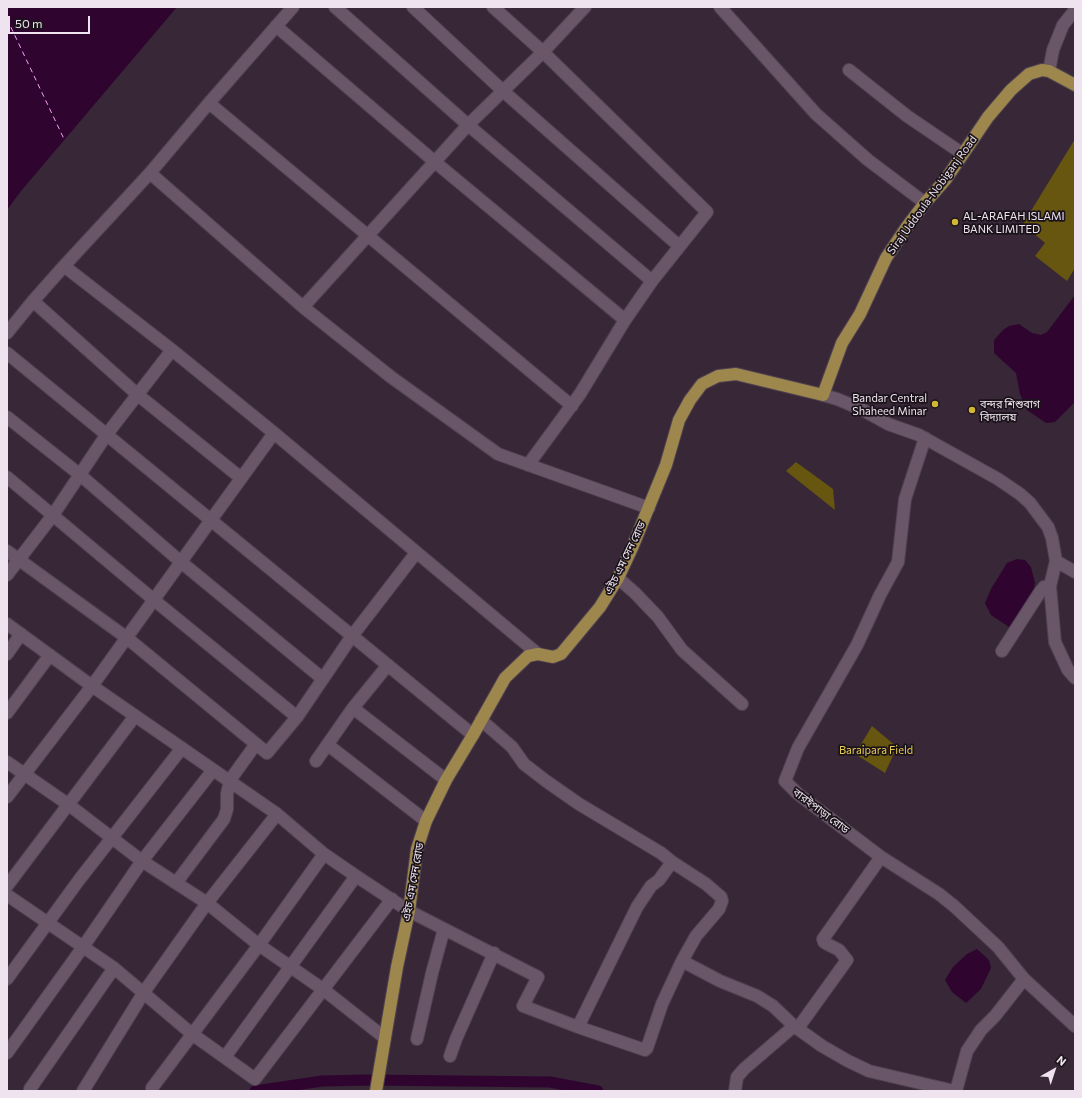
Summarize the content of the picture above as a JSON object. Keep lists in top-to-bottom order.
{
  "streets": {
    "main road": ["Siraj Uddoula-Nobiganj Road", "এইচ এম সেন রোড"],
    "street": ["বারইপাড়া রোড"]
  },
  "crossings": [
    ["Siraj Uddoula-Nobiganj Road", "এইচ এম সেন রোড"],
    ["এইচ এম সেন রোড", "বারইপাড়া রোড"]
  ],
  "parks": ["Baraipara Field"],
  "places": ["AL-ARAFAH ISLAMI BANK LIMITED", "Bandar Central Shaheed Minar", "বন্দর শিশুবাগ বিদ্যালয়"],
  "scale_bar": "50 m",
  "north": "top right"
}
